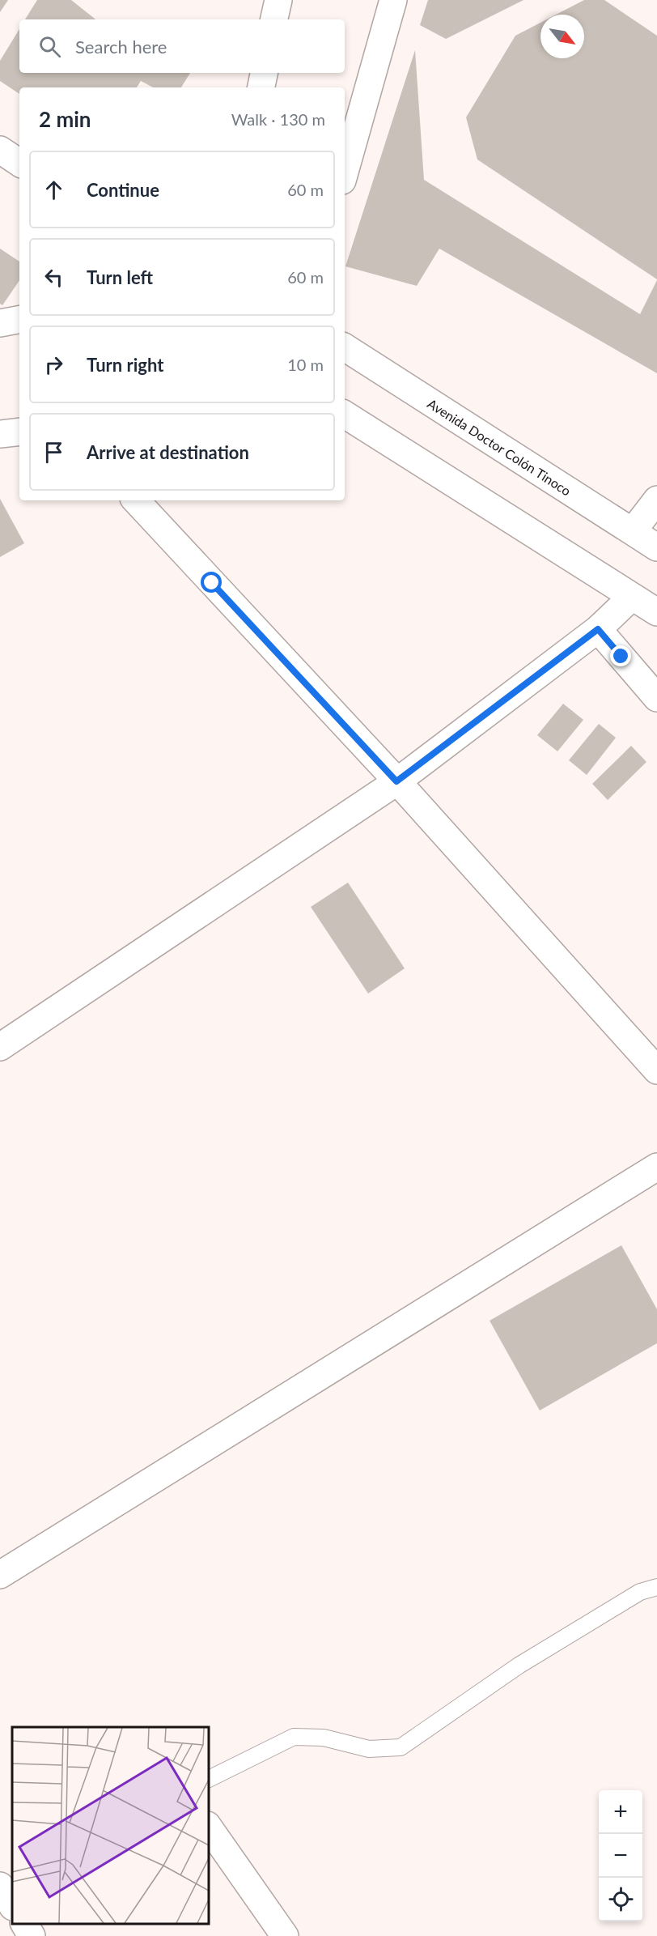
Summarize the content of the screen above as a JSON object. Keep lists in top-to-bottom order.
{
  "streets": {
    "street": ["Avenida Doctor Colón Tinoco"]
  },
  "north": "bottom right",
  "page": {
    "search": "Search here",
    "heading": ["2 min", "Walk · 130 m"],
    "list": [
      ["Continue", "60 m"],
      ["Turn left", "60 m"],
      ["Turn right", "10 m"],
      "Arrive at destination"
    ],
    "map_buttons": ["+", "−"]
  }
}
